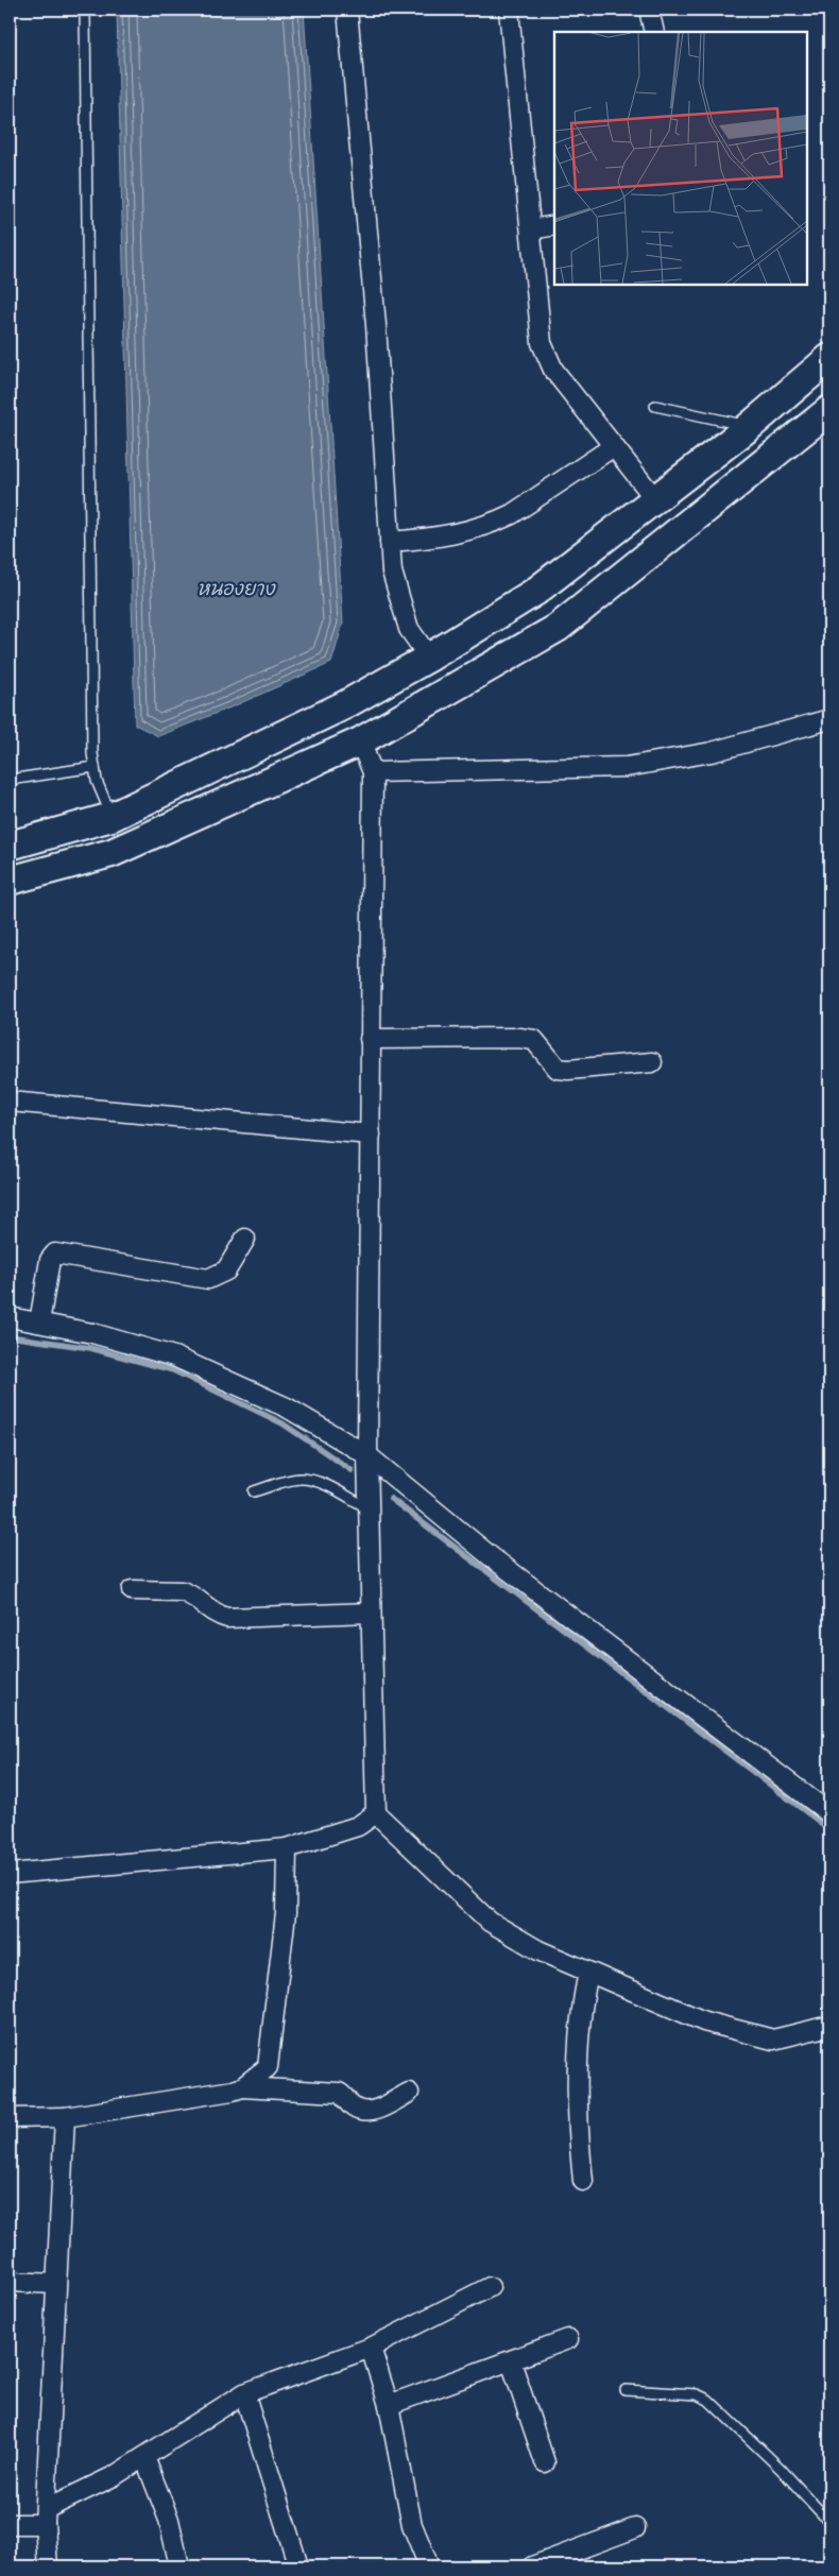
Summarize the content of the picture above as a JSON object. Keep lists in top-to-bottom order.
{
  "water": ["หนองยาง"]
}
